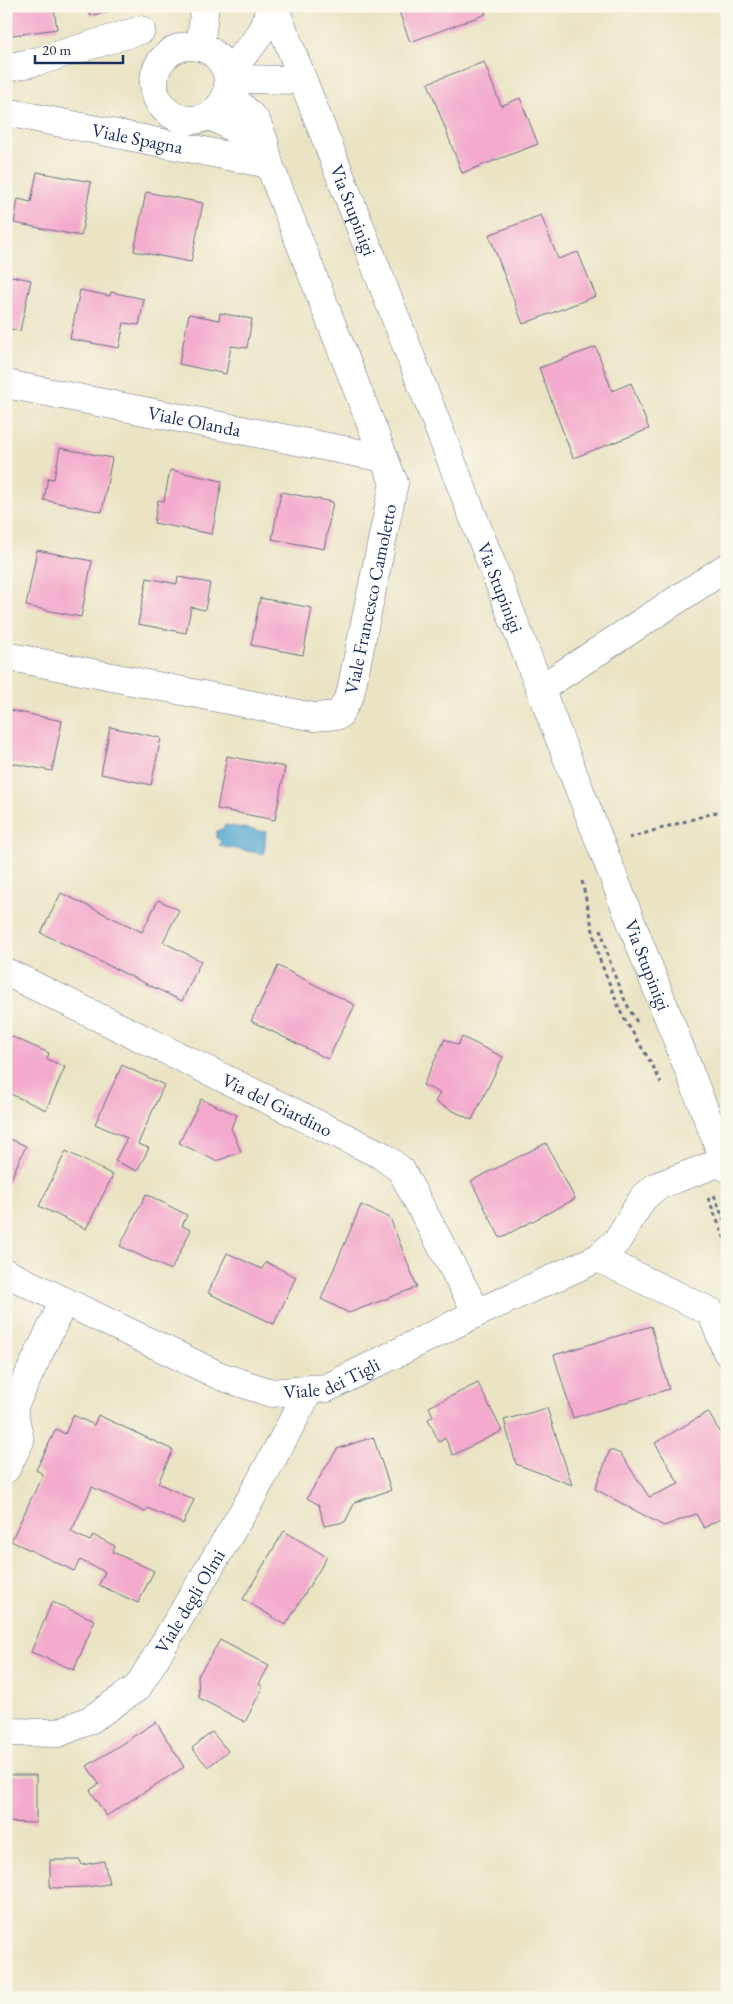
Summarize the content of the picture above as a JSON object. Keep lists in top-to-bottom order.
{
  "streets": {
    "street": [
      "Viale Spagna",
      "Via Stupinigi",
      "Viale Olanda",
      "Viale Francesco Camoletto",
      "Via del Giardino",
      "Viale dei Tigli",
      "Viale degli Olmi"
    ]
  },
  "crossings": [
    ["Viale Spagna", "Viale Francesco Camoletto"],
    ["Via Stupinigi", "Viale dei Tigli"],
    ["Viale Olanda", "Viale Francesco Camoletto"],
    ["Via del Giardino", "Viale dei Tigli"],
    ["Viale dei Tigli", "Viale degli Olmi"]
  ],
  "scale_bar": "20 m"
}
